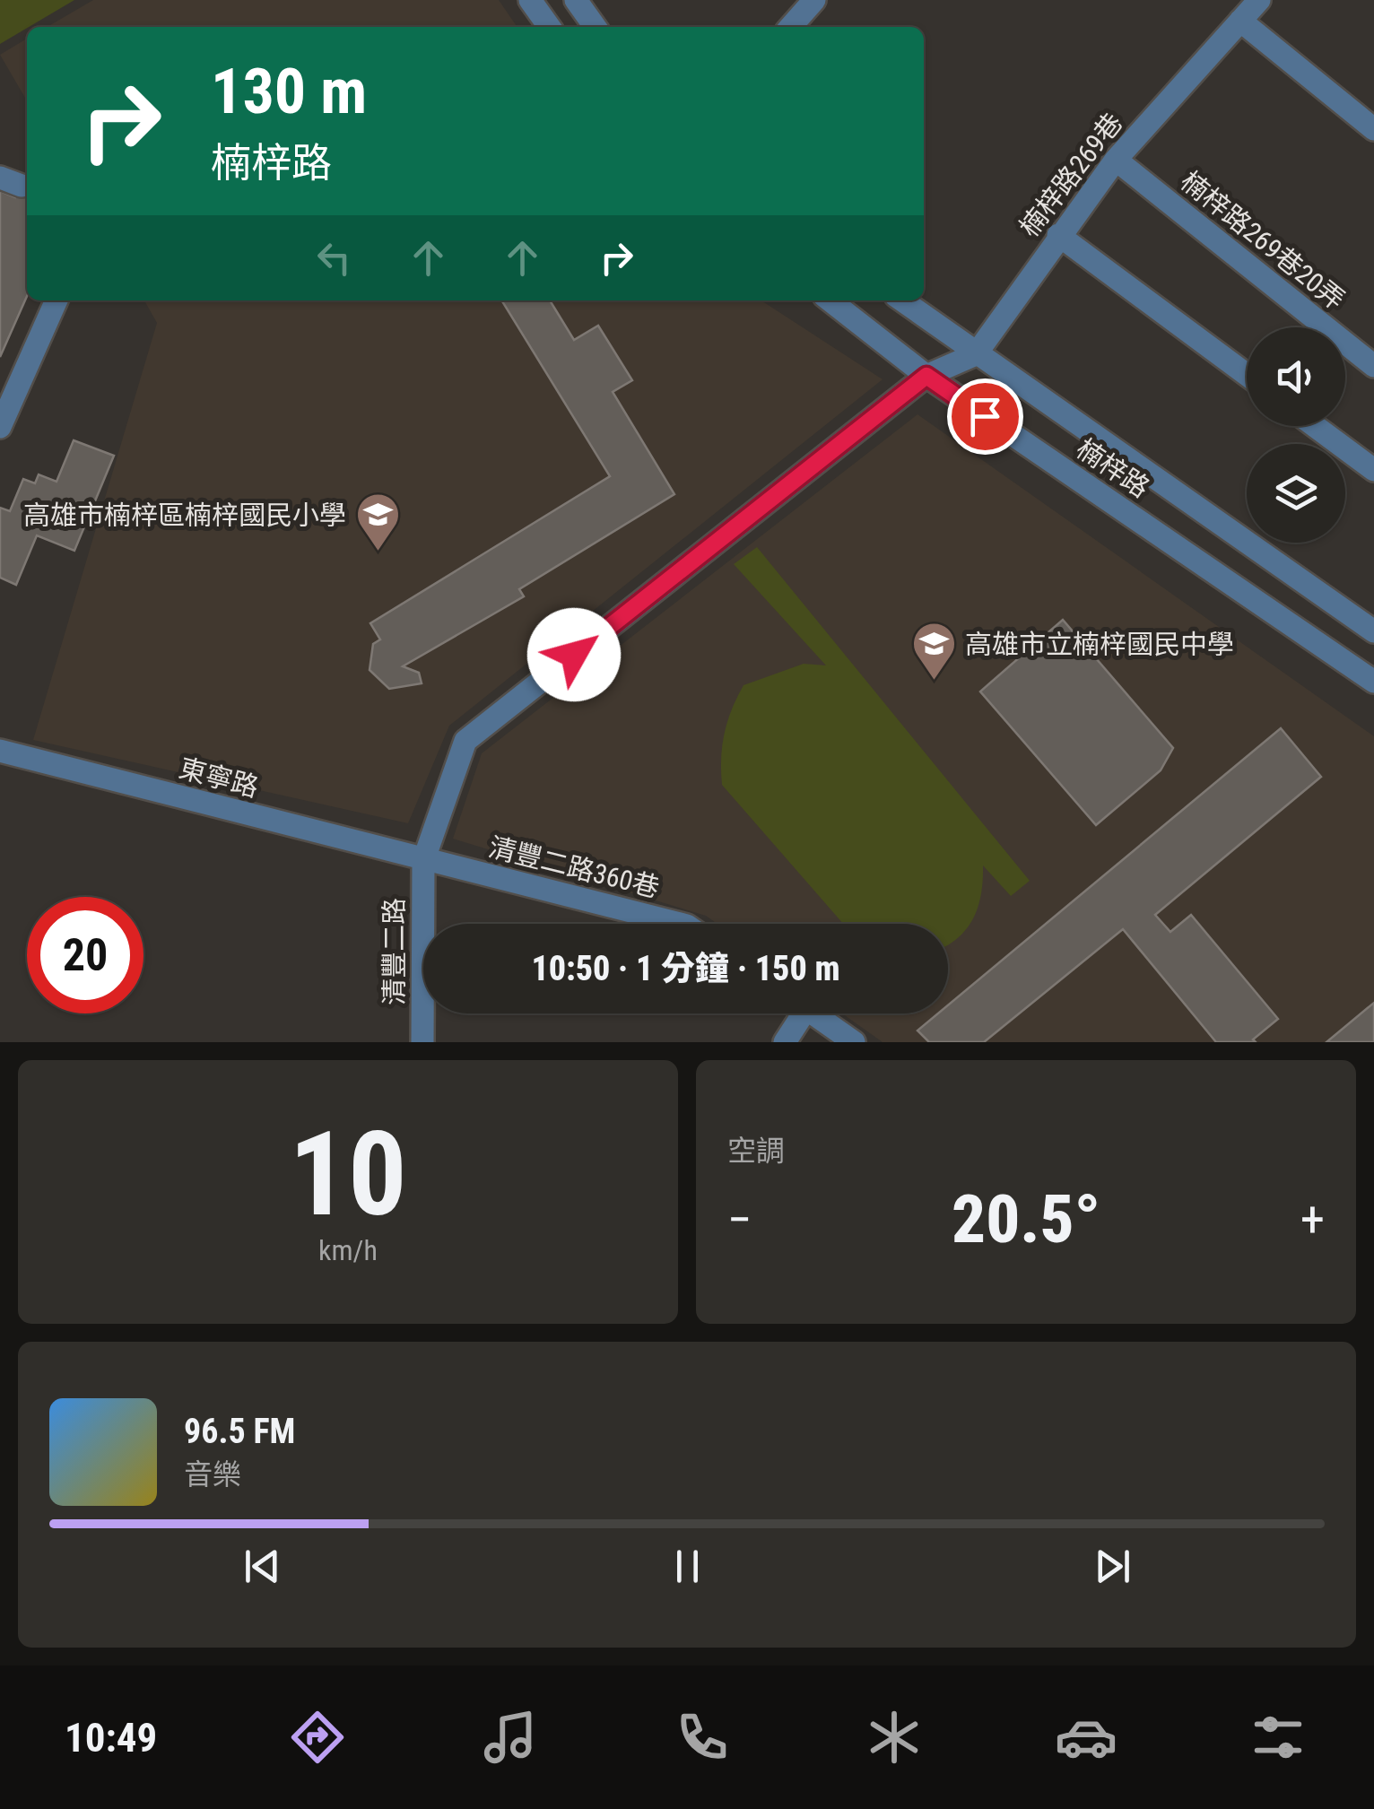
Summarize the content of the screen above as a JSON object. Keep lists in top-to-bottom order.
{
  "streets": {
    "street": [
      "楠梓路269巷",
      "楠梓路269巷20弄",
      "楠梓路",
      "東寧路",
      "清豐二路360巷",
      "清豐二路"
    ]
  },
  "crossings": [
    ["楠梓路269巷", "楠梓路269巷20弄"],
    ["楠梓路269巷", "楠梓路"],
    ["楠梓路", "清豐二路"],
    ["東寧路", "清豐二路360巷"],
    ["東寧路", "清豐二路"],
    ["清豐二路360巷", "清豐二路"]
  ],
  "places": {
    "school or university": ["高雄市楠梓區楠梓國民小學", "高雄市立楠梓國民中學"]
  },
  "page": {
    "turn": ["130 m", "楠梓路"],
    "limit": "20",
    "trip": "10:50 · 1 分鐘 · 150 m",
    "tile": [
      ["10", "km/h"],
      "空調"
    ],
    "heat": ["−", "20.5°", "+"],
    "song": ["96.5 FM", "音樂"],
    "tabs": "10:49"
  }
}
